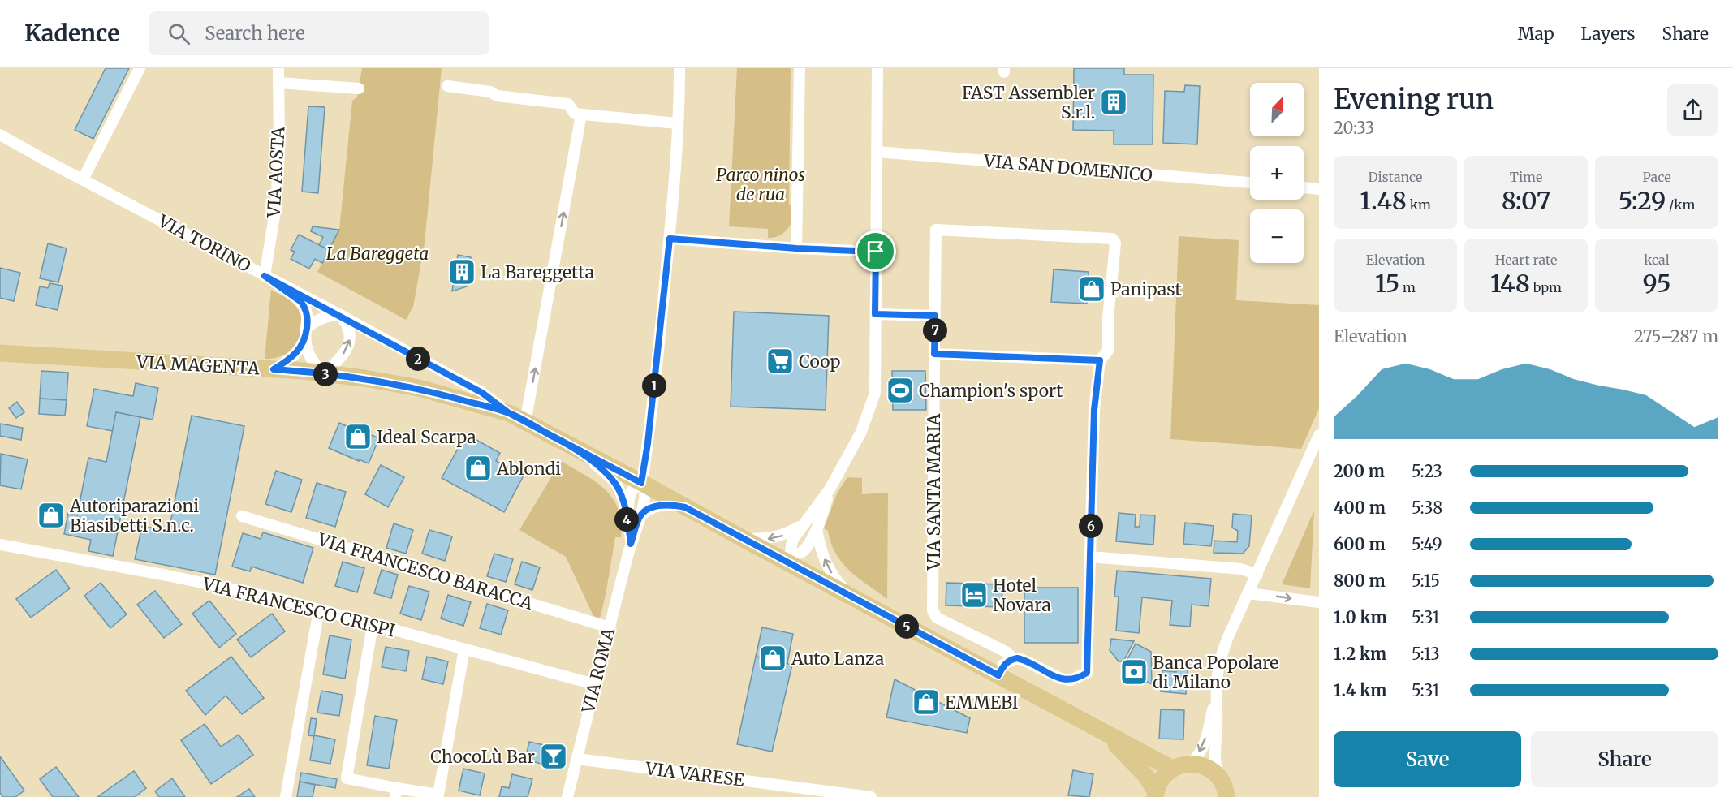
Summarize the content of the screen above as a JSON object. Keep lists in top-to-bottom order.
{
  "streets": {
    "main road": ["VIA MAGENTA"],
    "street": [
      "VIA SAN DOMENICO",
      "VIA AOSTA",
      "VIA TORINO",
      "VIA SANTA MARIA",
      "VIA FRANCESCO BARACCA",
      "VIA FRANCESCO CRISPI",
      "VIA ROMA",
      "VIA VARESE"
    ]
  },
  "crossings": [
    ["VIA AOSTA", "VIA TORINO"],
    ["VIA TORINO", "VIA MAGENTA"],
    ["VIA MAGENTA", "VIA ROMA"],
    ["VIA FRANCESCO BARACCA", "VIA ROMA"],
    ["VIA FRANCESCO CRISPI", "VIA ROMA"],
    ["VIA ROMA", "VIA VARESE"]
  ],
  "parks": ["Parco ninos de rua", "La Bareggeta"],
  "places": {
    "building": ["FAST Assembler S.r.l.", "La Bareggetta"],
    "shop": [
      "Panipast",
      "Ideal Scarpa",
      "Ablondi",
      "Autoriparazioni Biasibetti S.n.c.",
      "Auto Lanza",
      "EMMEBI"
    ],
    "supermarket": ["Coop"],
    "sports": ["Champion's sport"],
    "hotel": ["Hotel Novara"],
    "bank": ["Banca Popolare di Milano"],
    "bar": ["ChocoLù Bar"]
  },
  "north": "top right",
  "page": {
    "header": "Kadence",
    "search": "Search here",
    "nav": ["Map", "Layers", "Share"],
    "heading": ["Evening run", "20:33"],
    "map_buttons": ["+", "−"],
    "stats": [
      ["Distance", "1.48 km"],
      ["Time", "8:07"],
      ["Pace", "5:29 /km"],
      ["Elevation", "15 m"],
      ["Heart rate", "148 bpm"],
      ["kcal", "95"]
    ],
    "chart": ["Elevation", "275–287 m"],
    "pins": [
      "7",
      "2",
      "3",
      "1",
      "4",
      "6",
      "5"
    ],
    "list": [
      {
        "name": "200 m",
        "note": "5:23"
      },
      {
        "name": "400 m",
        "note": "5:38"
      },
      {
        "name": "600 m",
        "note": "5:49"
      },
      {
        "name": "800 m",
        "note": "5:15"
      },
      {
        "name": "1.0 km",
        "note": "5:31"
      },
      {
        "name": "1.2 km",
        "note": "5:13"
      },
      {
        "name": "1.4 km",
        "note": "5:31"
      }
    ],
    "buttons": ["Save", "Share"]
  }
}
